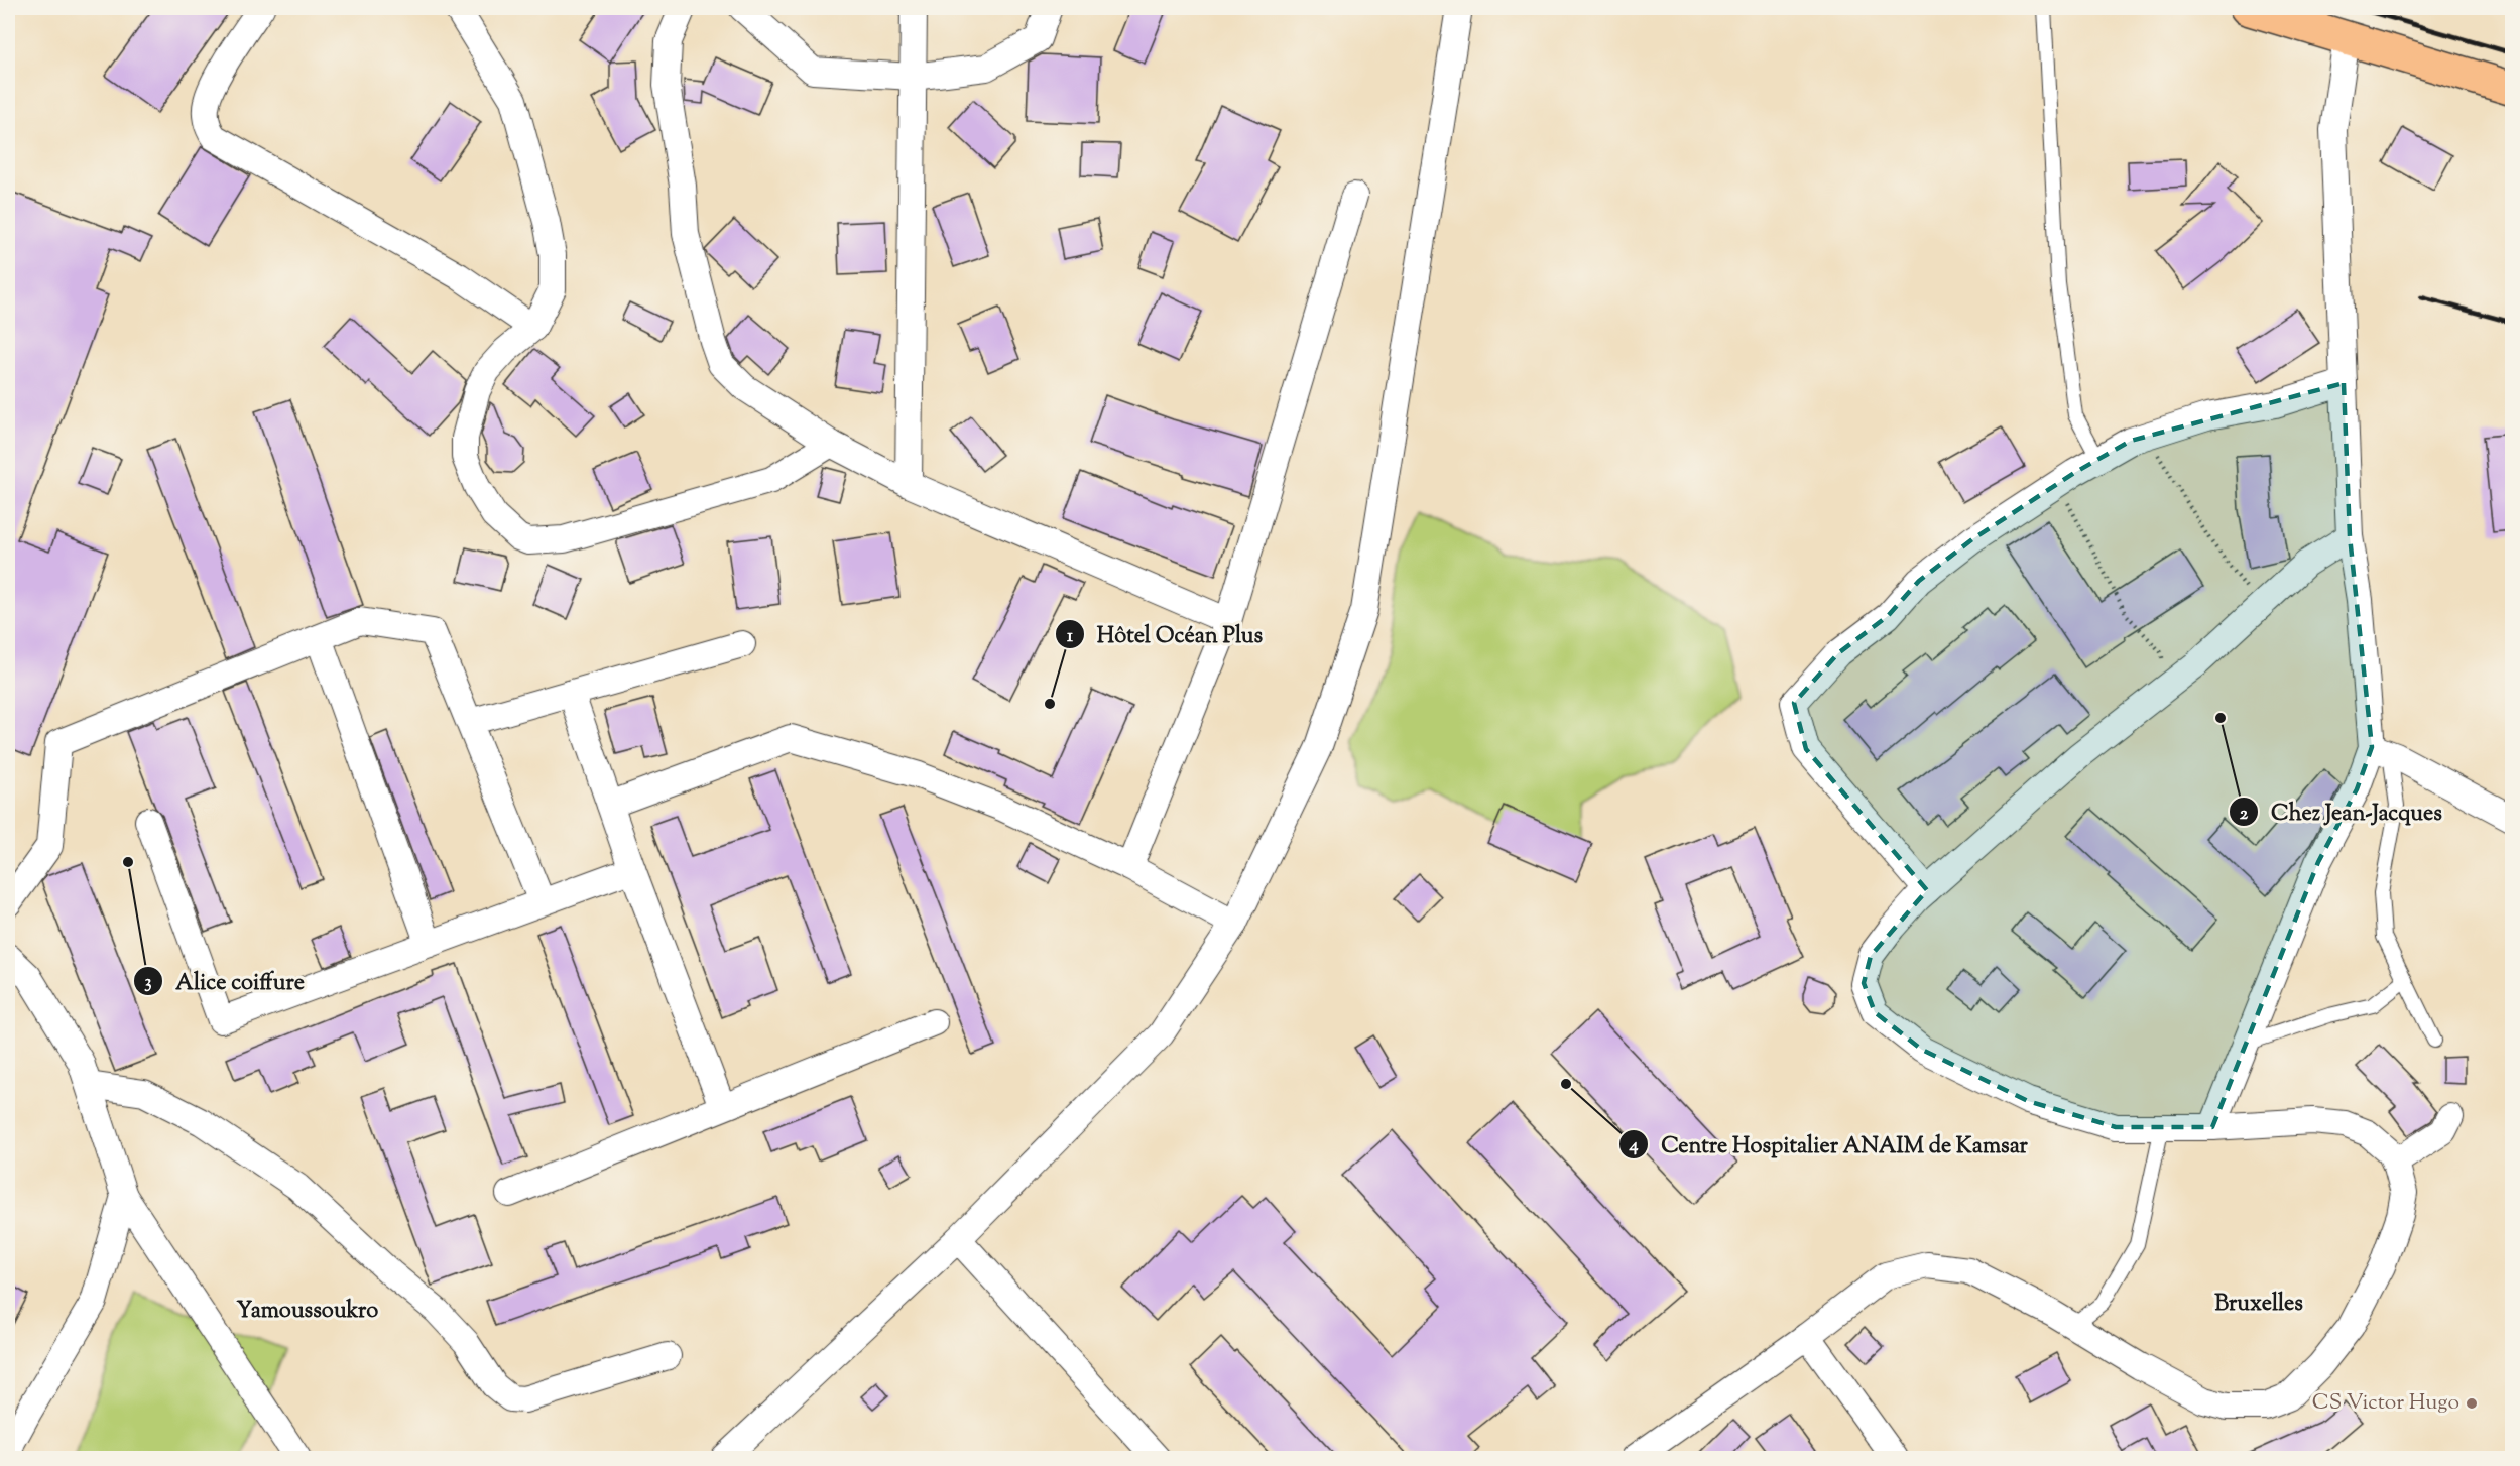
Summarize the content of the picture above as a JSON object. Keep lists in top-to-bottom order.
{
  "districts": ["Bruxelles", "Yamoussoukro"],
  "places": [
    "Hôtel Océan Plus",
    "Chez Jean-Jacques",
    "Alice coiffure",
    "Centre Hospitalier ANAIM de Kamsar",
    "CS Victor Hugo"
  ]
}
